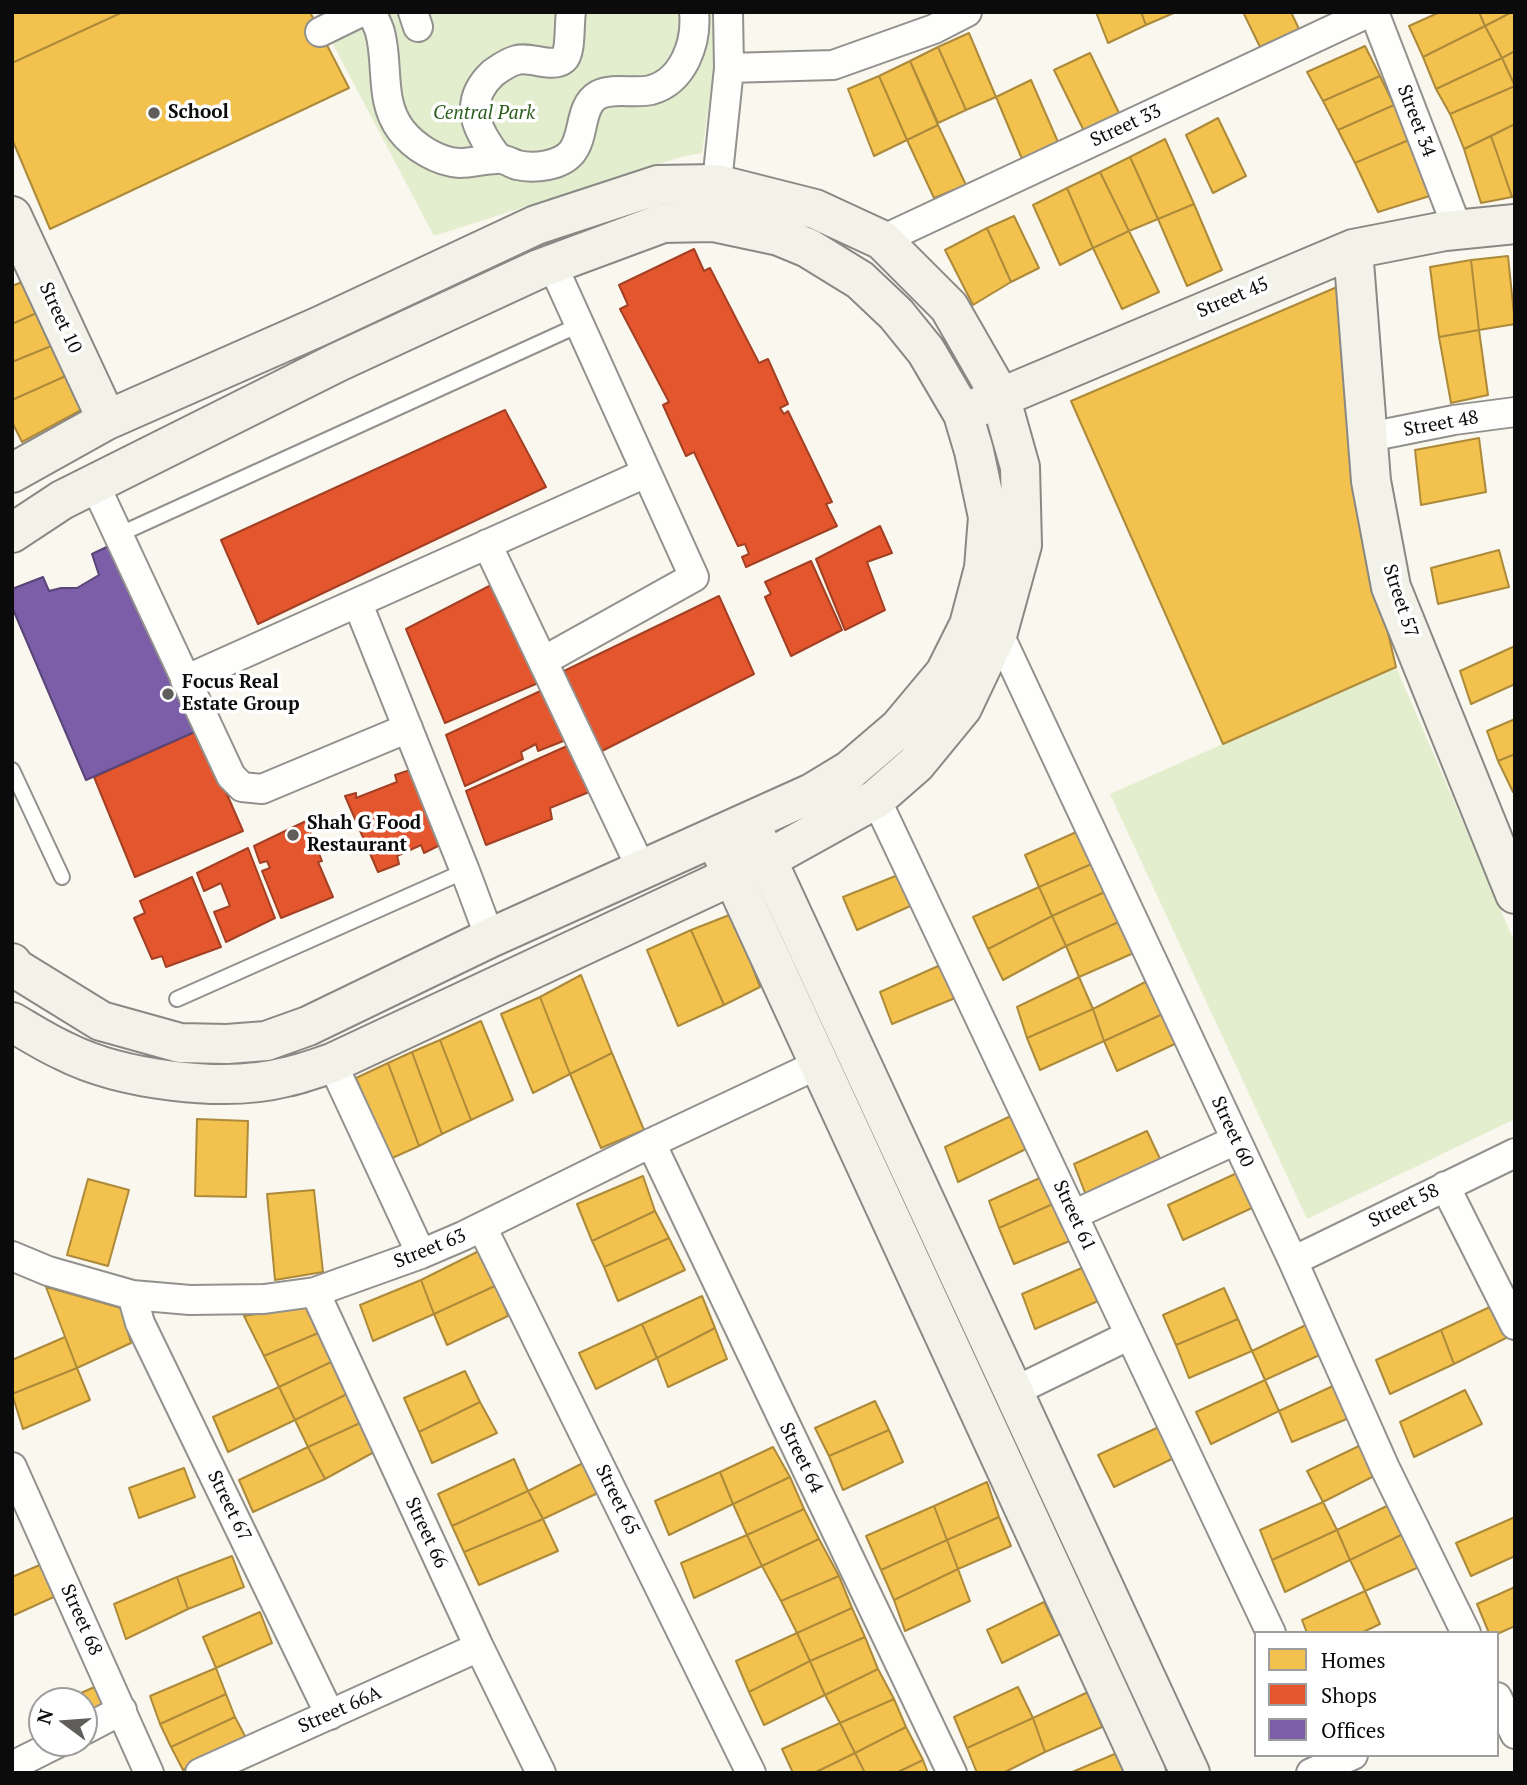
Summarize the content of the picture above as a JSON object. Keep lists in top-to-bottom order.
{
  "streets": {
    "street": [
      "Street 34",
      "Street 33",
      "Street 45",
      "Street 10",
      "Street 48",
      "Street 57",
      "Street 60",
      "Street 58",
      "Street 61",
      "Street 63",
      "Street 64",
      "Street 65",
      "Street 67",
      "Street 66",
      "Street 68",
      "Street 66A"
    ]
  },
  "crossings": [
    ["Street 34", "Street 33"],
    ["Street 34", "Street 45"],
    ["Street 45", "Street 57"],
    ["Street 48", "Street 57"],
    ["Street 60", "Street 58"],
    ["Street 63", "Street 64"],
    ["Street 63", "Street 65"],
    ["Street 63", "Street 67"],
    ["Street 63", "Street 66"],
    ["Street 67", "Street 66A"],
    ["Street 66", "Street 66A"]
  ],
  "parks": ["Central Park"],
  "places": ["School", "Focus Real Estate Group", "Shah G Food Restaurant"],
  "legend": ["Homes", "Shops", "Offices"],
  "north": "left"
}
